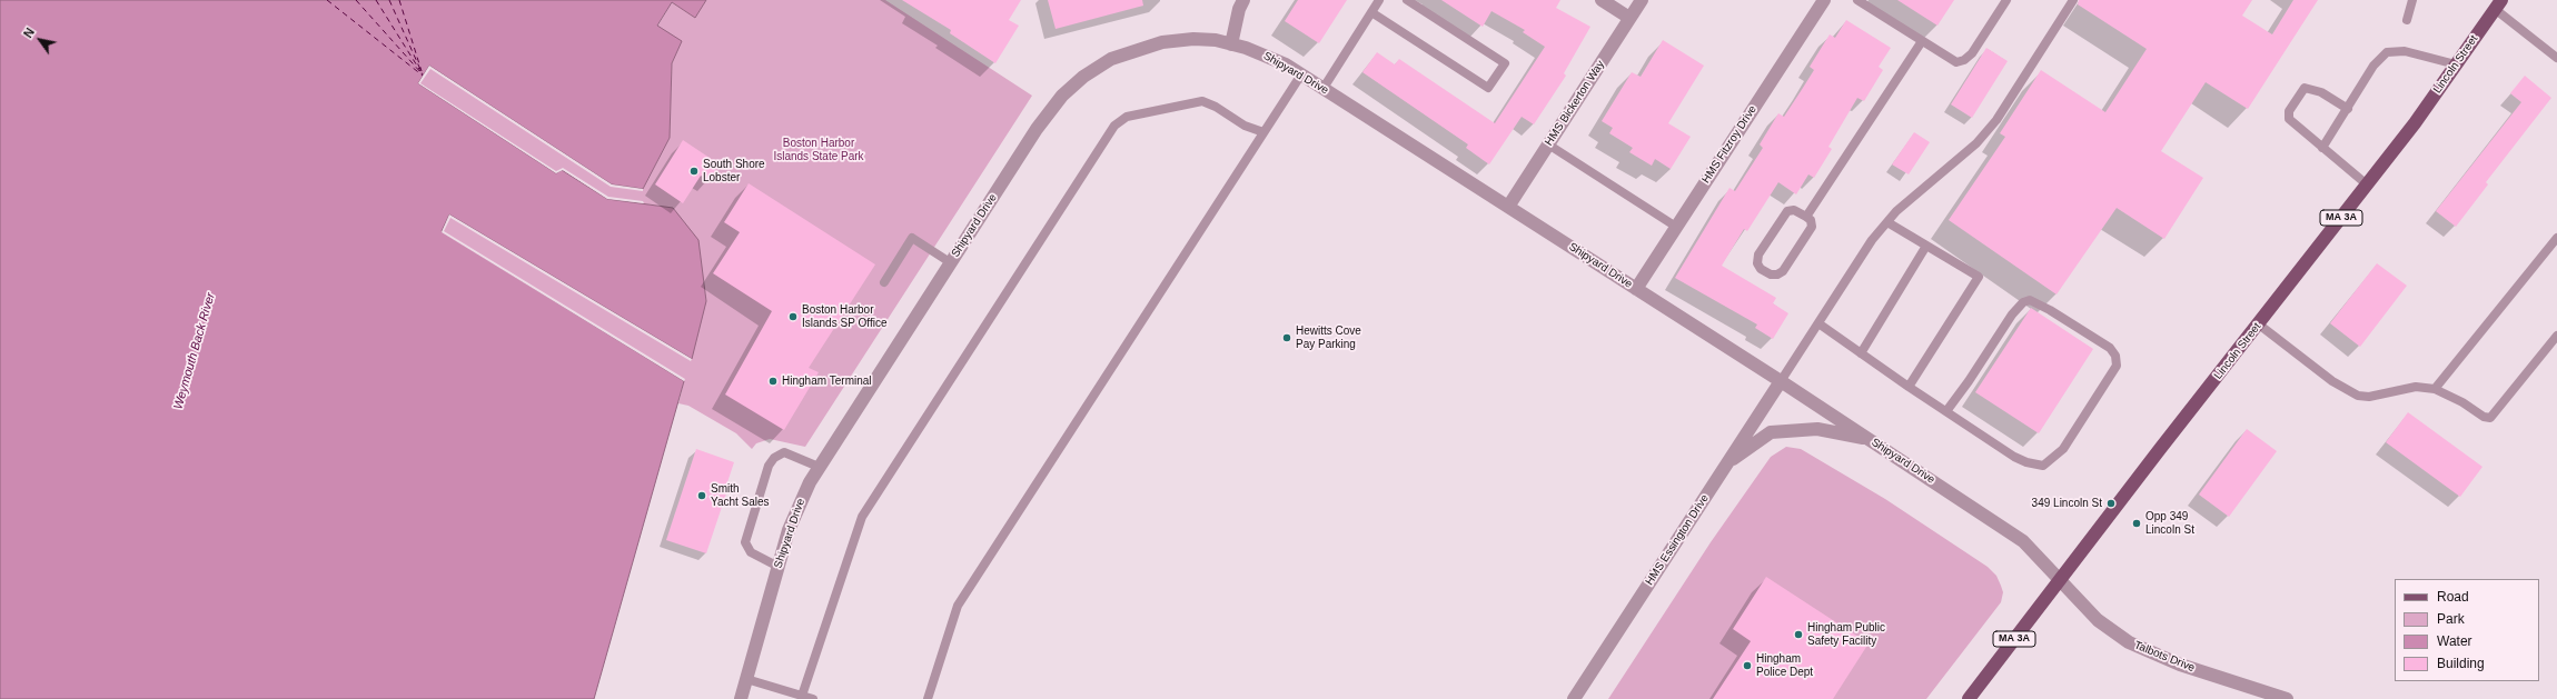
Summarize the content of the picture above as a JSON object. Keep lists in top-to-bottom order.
{
  "streets": {
    "main road": ["Lincoln Street", "MA 3A"],
    "street": [
      "Shipyard Drive",
      "HMS Bickerton Way",
      "HMS Fitzroy Drive",
      "HMS Essington Drive",
      "Talbots Drive"
    ]
  },
  "crossings": [
    ["Lincoln Street", "Shipyard Drive"],
    ["Lincoln Street", "Talbots Drive"],
    ["Shipyard Drive", "HMS Bickerton Way"],
    ["Shipyard Drive", "HMS Fitzroy Drive"],
    ["Shipyard Drive", "HMS Essington Drive"],
    ["Shipyard Drive", "Talbots Drive"]
  ],
  "water": ["Weymouth Back River"],
  "parks": ["Boston Harbor Islands State Park"],
  "places": [
    "South Shore Lobster",
    "Boston Harbor Islands SP Office",
    "Hewitts Cove Pay Parking",
    "Hingham Terminal",
    "Smith Yacht Sales",
    "349 Lincoln St",
    "Opp 349 Lincoln St",
    "Hingham Public Safety Facility",
    "Hingham Police Dept"
  ],
  "legend": [
    "Road",
    "Park",
    "Water",
    "Building"
  ],
  "north": "top left"
}
